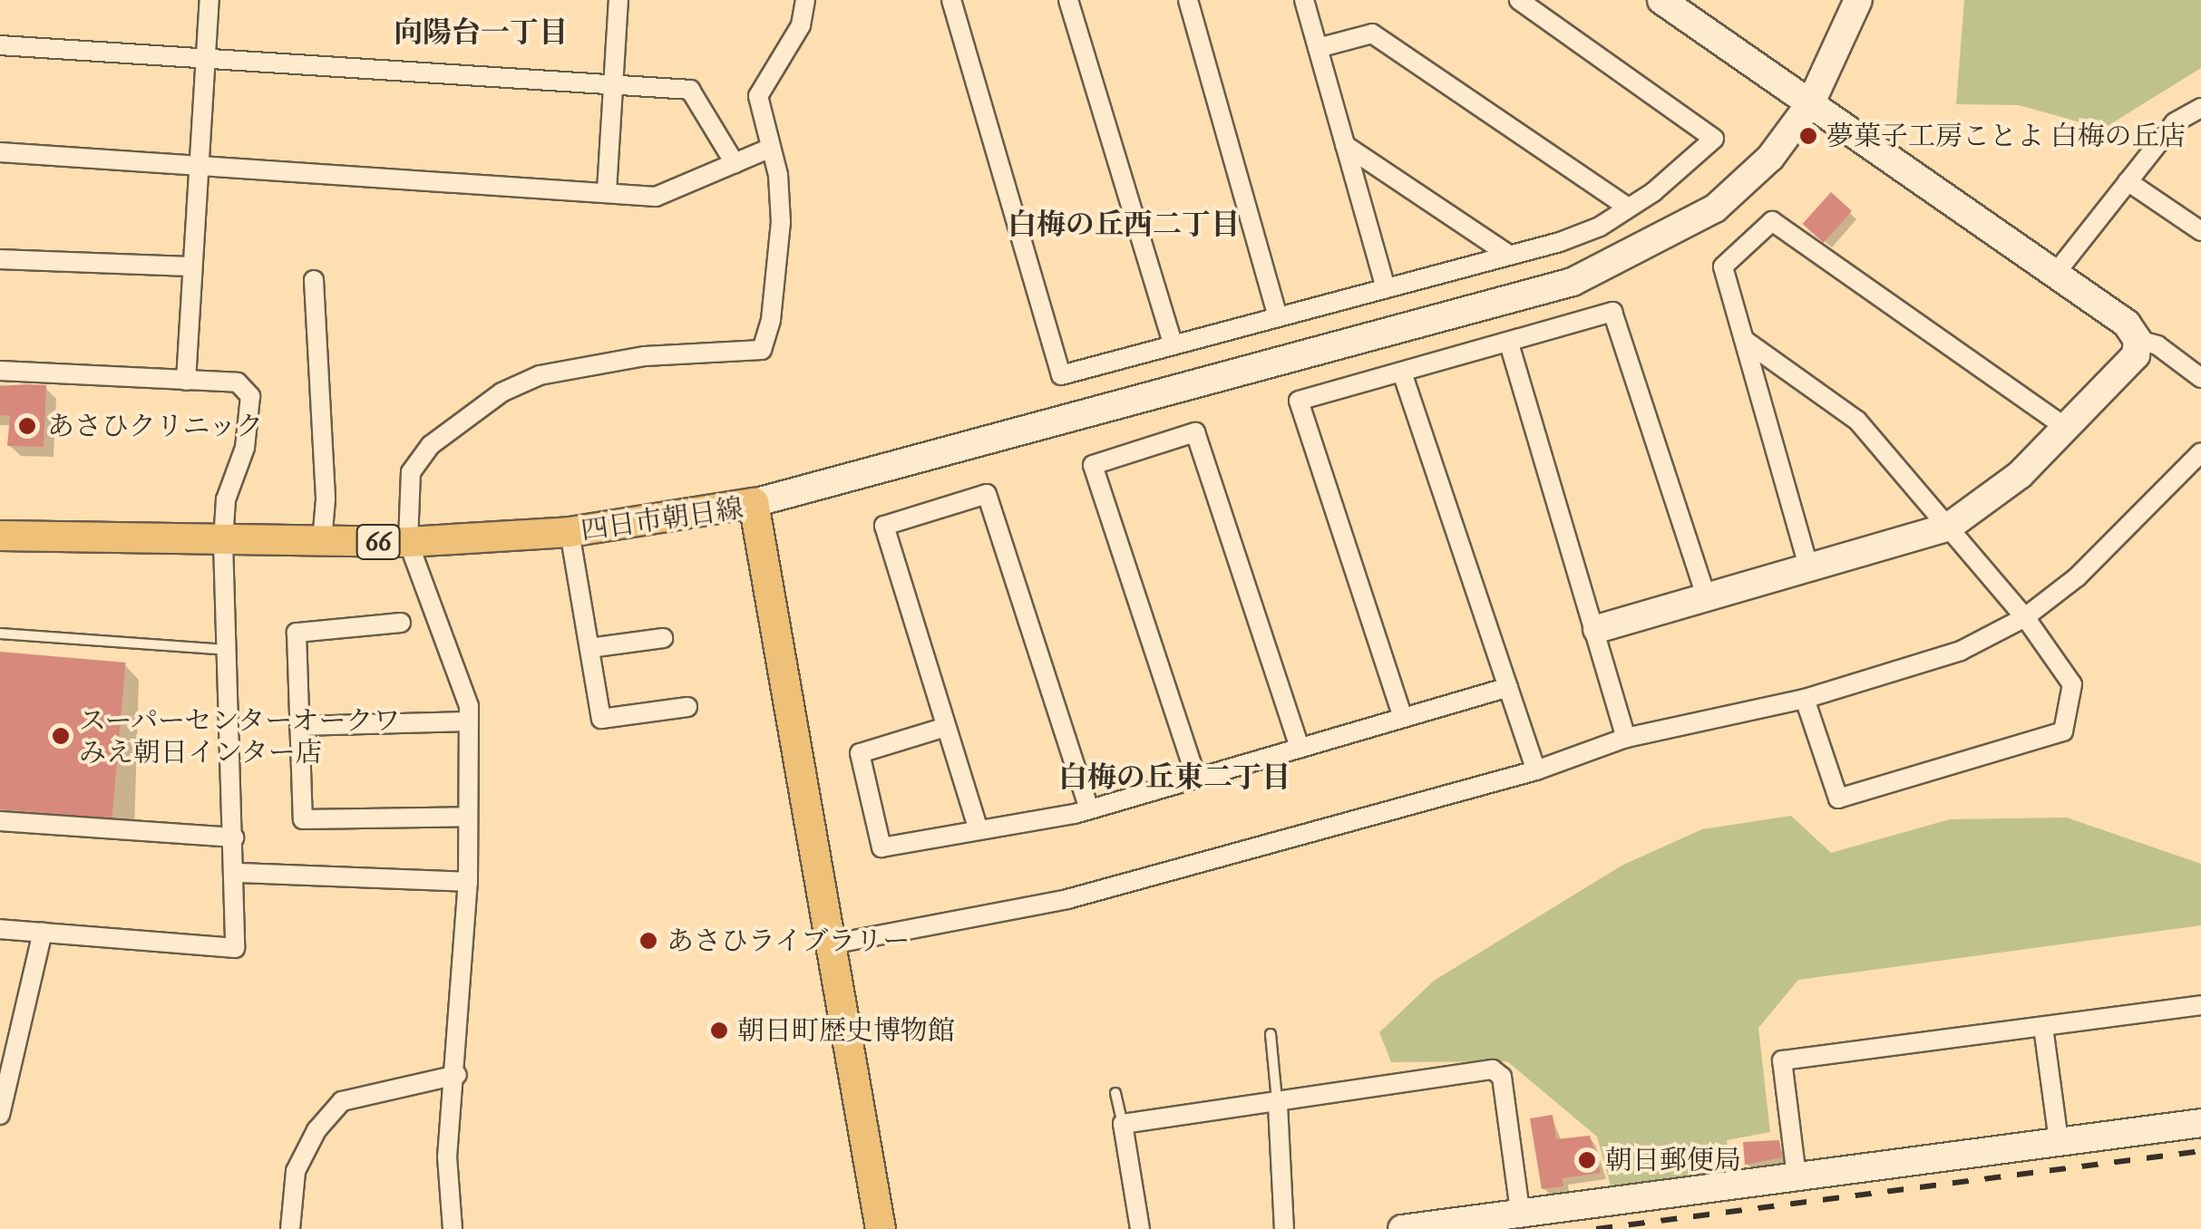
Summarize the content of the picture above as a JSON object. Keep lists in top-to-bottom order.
{
  "streets": {
    "main road": ["四日市朝日線", "66"]
  },
  "districts": ["向陽台一丁目", "白梅の丘西二丁目", "白梅の丘東二丁目"],
  "places": [
    "夢菓子工房ことよ 白梅の丘店",
    "あさひクリニック",
    "スーパーセンターオークワ みえ朝日インター店",
    "あさひライブラリー",
    "朝日町歴史博物館",
    "朝日郵便局"
  ]
}
